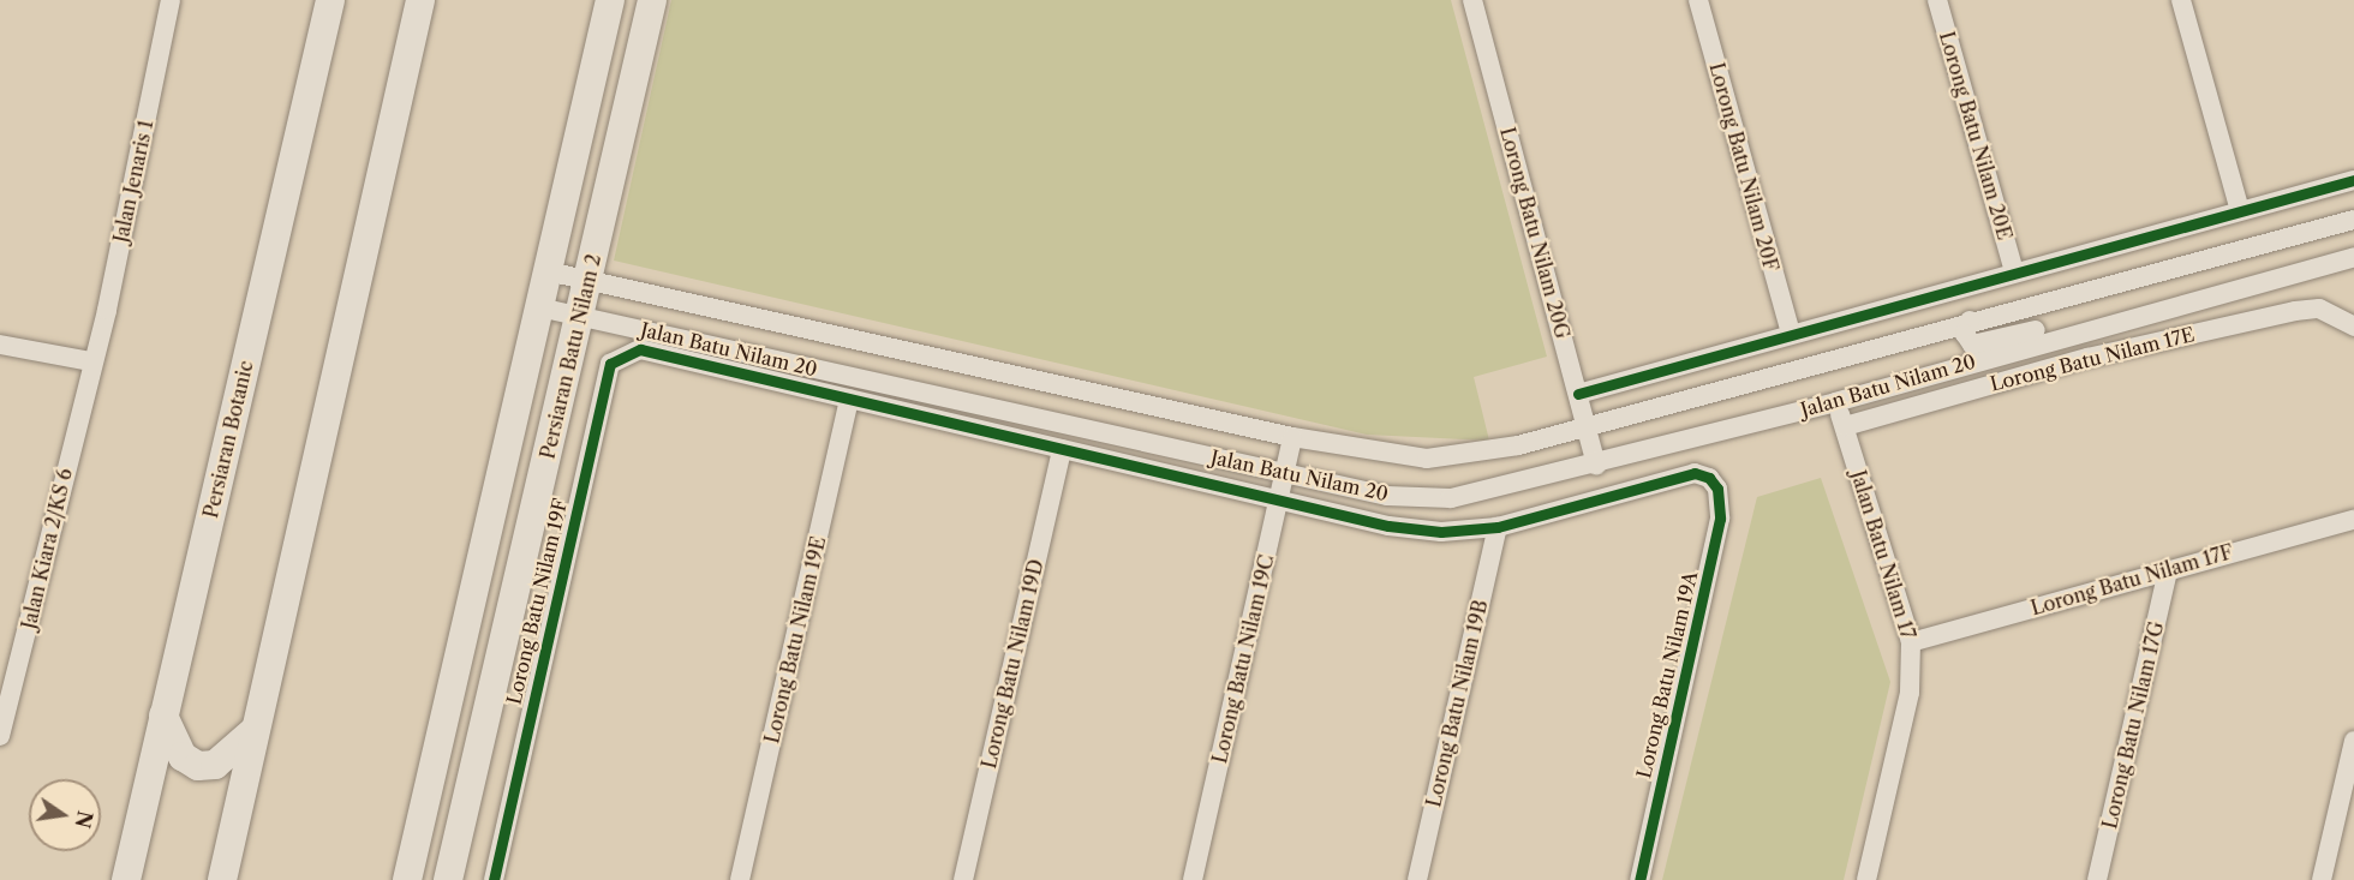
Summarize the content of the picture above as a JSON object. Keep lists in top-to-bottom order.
{
  "streets": {
    "main road": ["Persiaran Batu Nilam 2", "Persiaran Botanic"],
    "street": [
      "Lorong Batu Nilam 20E",
      "Lorong Batu Nilam 20F",
      "Jalan Jenaris 1",
      "Lorong Batu Nilam 20G",
      "Jalan Batu Nilam 20",
      "Lorong Batu Nilam 17E",
      "Jalan Kiara 2/KS 6",
      "Jalan Batu Nilam 17",
      "Lorong Batu Nilam 17F",
      "Lorong Batu Nilam 19F",
      "Lorong Batu Nilam 19E",
      "Lorong Batu Nilam 19C",
      "Lorong Batu Nilam 19D",
      "Lorong Batu Nilam 19A",
      "Lorong Batu Nilam 19B",
      "Lorong Batu Nilam 17G"
    ]
  },
  "crossings": [
    ["Jalan Jenaris 1", "Jalan Kiara 2/KS 6"],
    ["Lorong Batu Nilam 20G", "Jalan Batu Nilam 20"],
    ["Jalan Batu Nilam 20", "Persiaran Batu Nilam 2"],
    ["Jalan Batu Nilam 20", "Jalan Batu Nilam 17"],
    ["Jalan Batu Nilam 20", "Lorong Batu Nilam 19C"],
    ["Lorong Batu Nilam 17E", "Jalan Batu Nilam 17"],
    ["Jalan Batu Nilam 17", "Lorong Batu Nilam 17F"],
    ["Lorong Batu Nilam 17F", "Lorong Batu Nilam 17G"],
    ["Lorong Batu Nilam 19F", "Lorong Batu Nilam 19E"],
    ["Lorong Batu Nilam 19A", "Lorong Batu Nilam 19B"]
  ],
  "north": "right"
}
